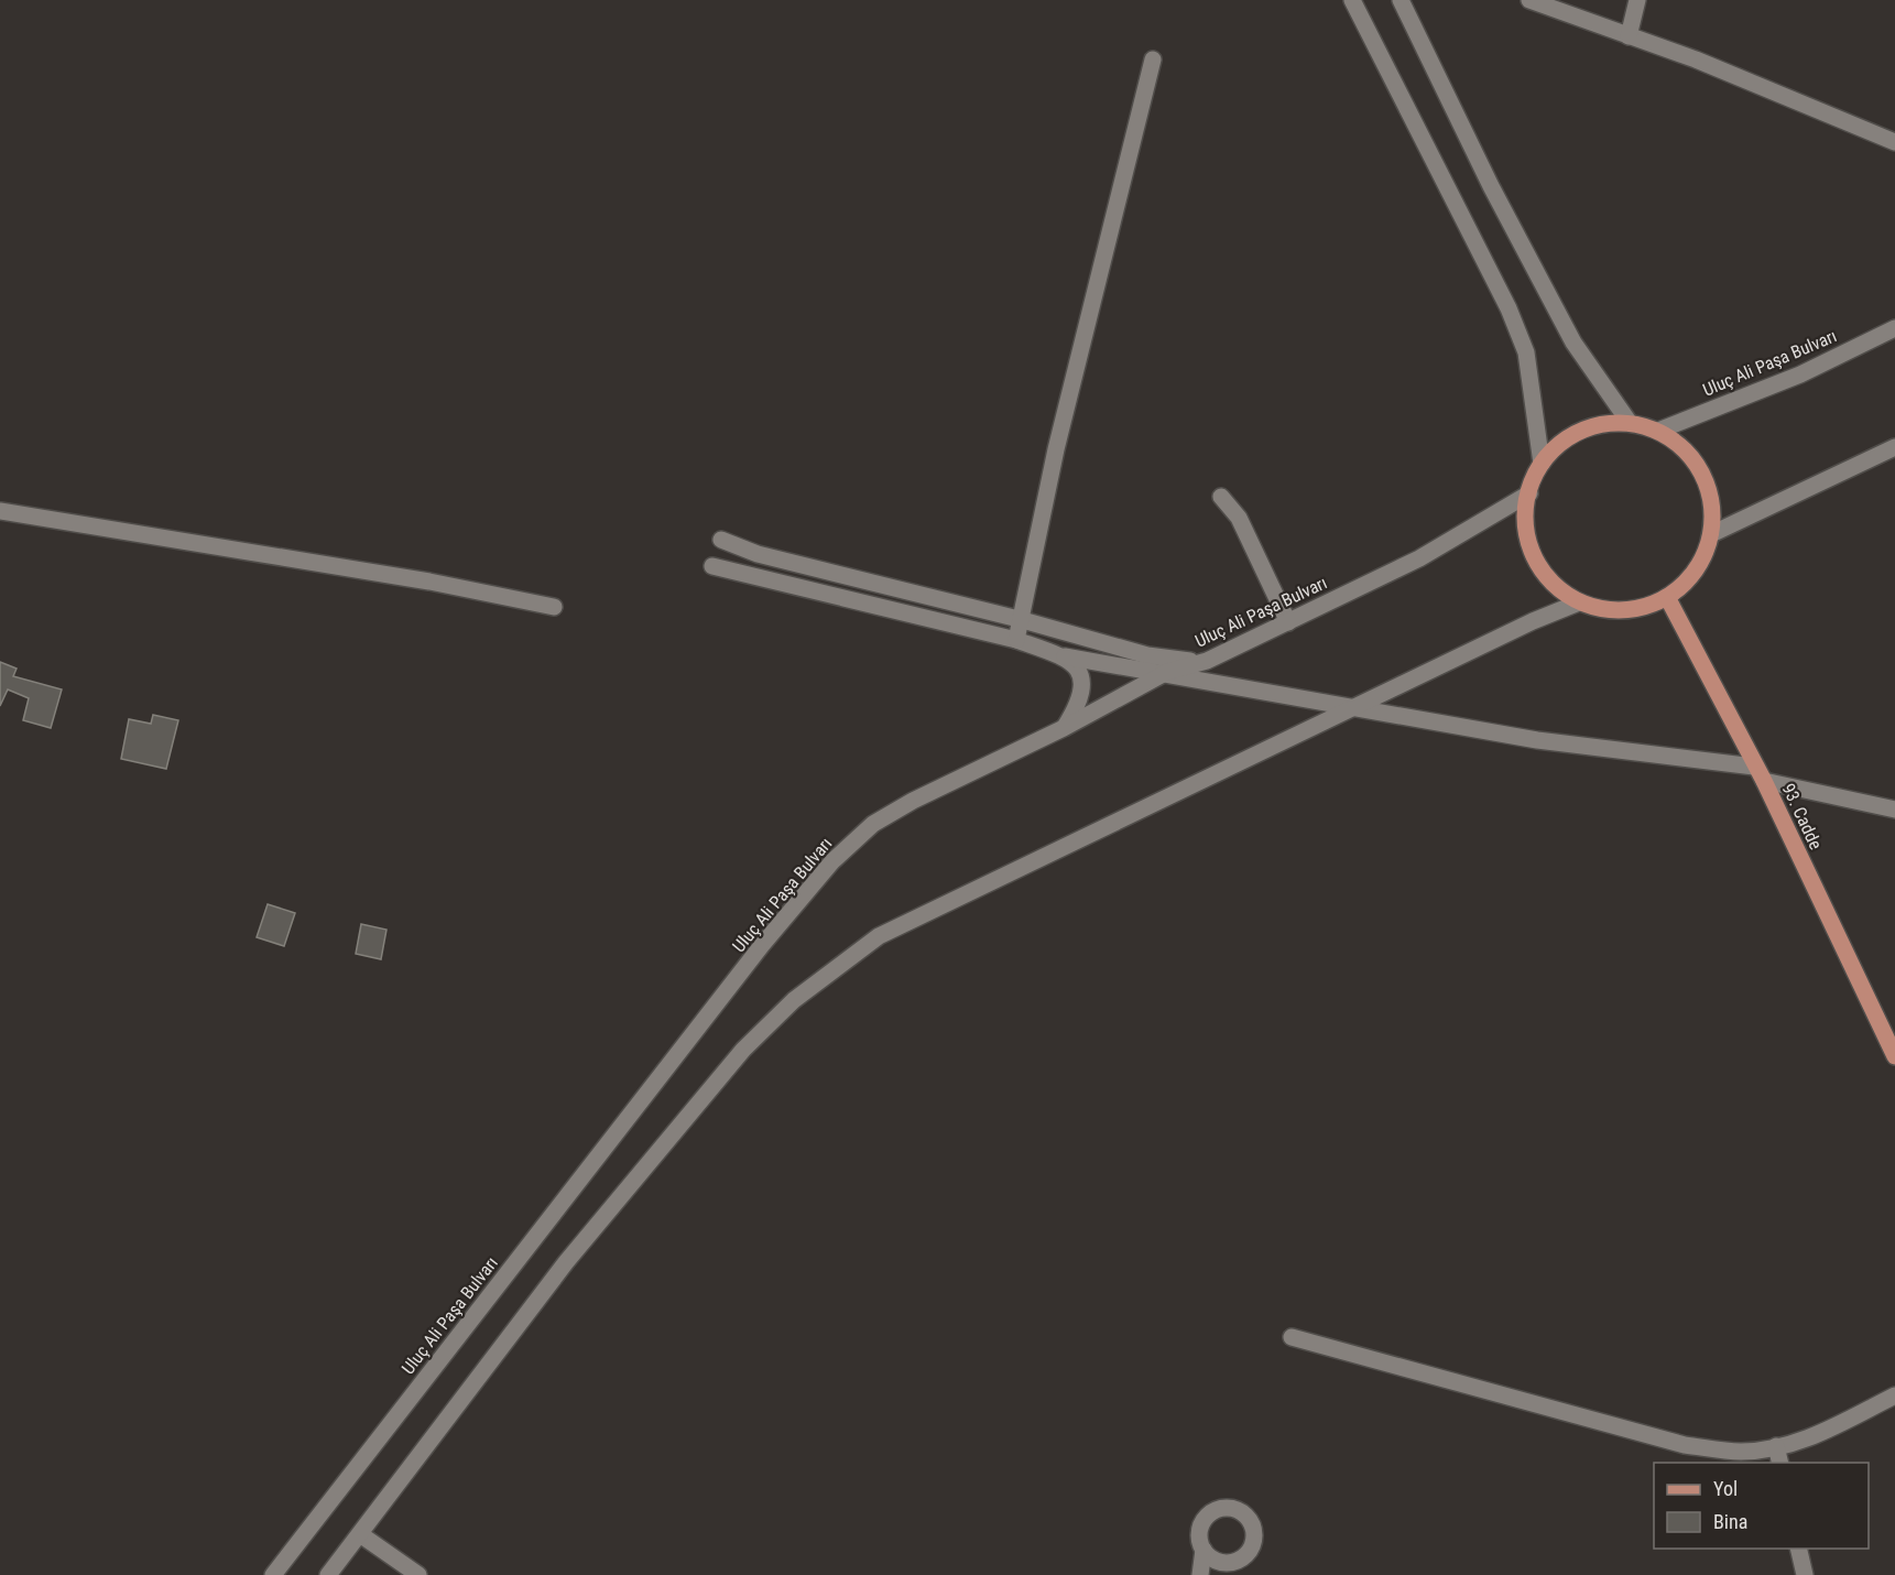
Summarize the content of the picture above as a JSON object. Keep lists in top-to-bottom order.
{
  "streets": {
    "main road": ["93. Cadde"],
    "street": ["Uluç Ali Paşa Bulvarı"]
  },
  "crossings": [
    ["Uluç Ali Paşa Bulvarı", "93. Cadde"]
  ],
  "legend": ["Yol", "Bina"]
}
